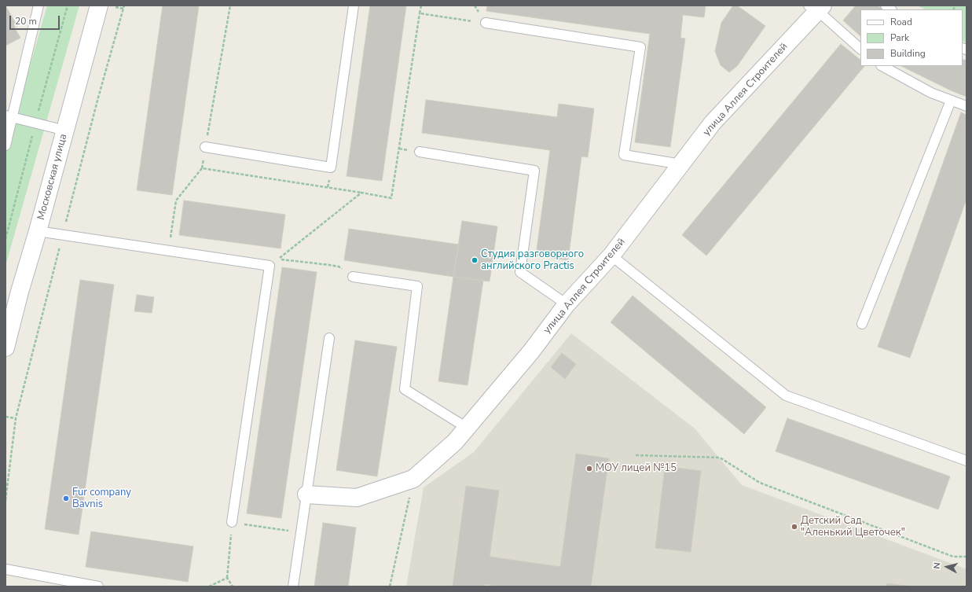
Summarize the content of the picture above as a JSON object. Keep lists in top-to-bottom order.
{
  "streets": {
    "street": ["улица Аллея Строителей", "Московская улица"]
  },
  "places": [
    "Студия разговорного английского Practis",
    "МОУ лицей №15",
    "Fur company Bavnis",
    "Детский Сад \"Аленький Цветочек\""
  ],
  "legend": ["Road", "Park", "Building"],
  "scale_bar": "20 m",
  "north": "left"
}
